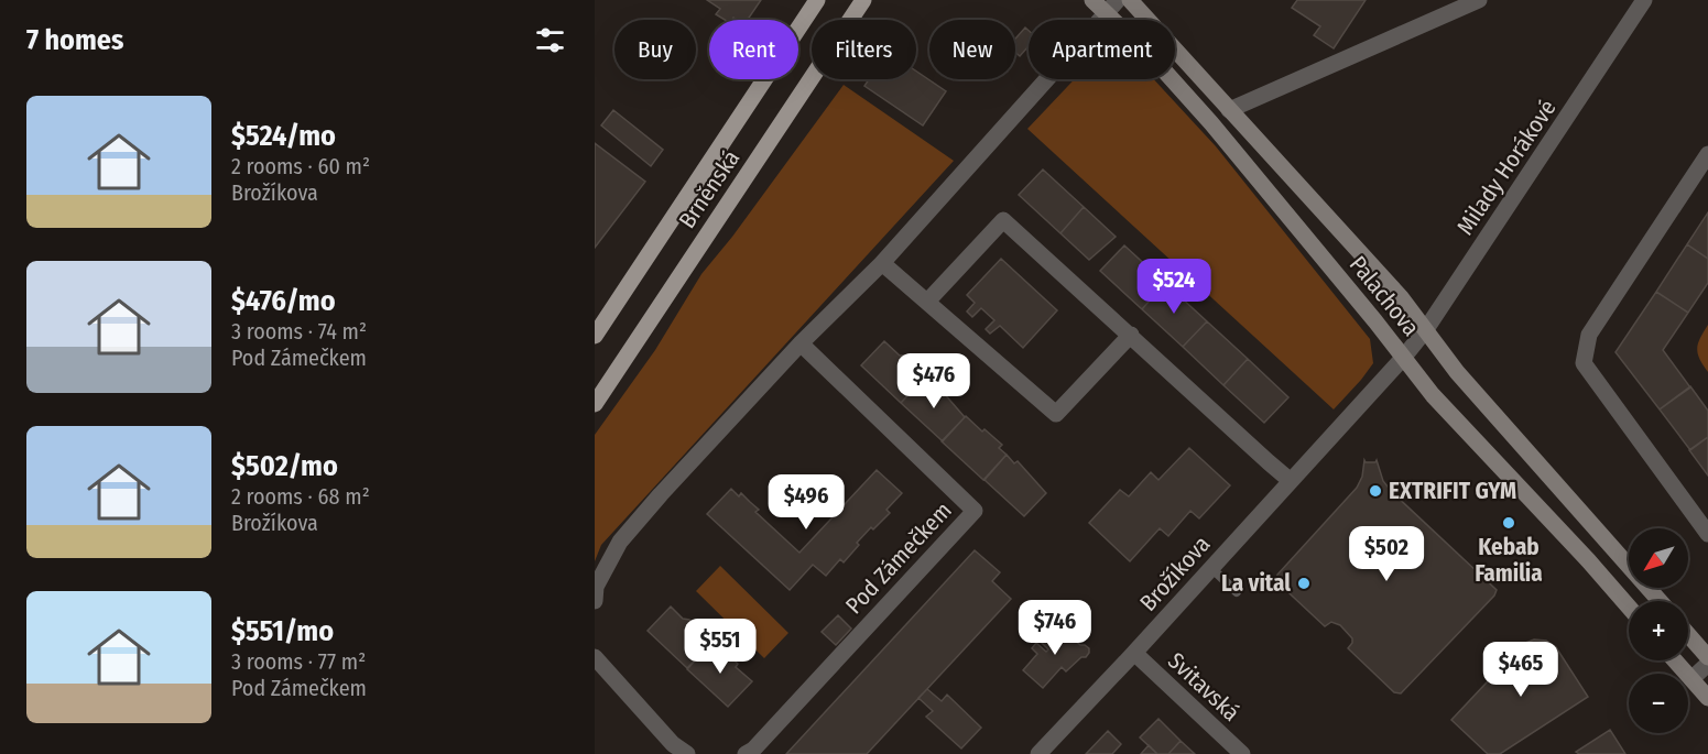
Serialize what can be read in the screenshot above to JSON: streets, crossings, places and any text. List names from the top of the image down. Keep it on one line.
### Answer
{"streets":{"main road":["Brněnská"],"street":["Milady Horákové","Palachova","Pod Zámečkem","Brožíkova","Svitavská"]},"crossings":[["Milady Horákové","Palachova"],["Milady Horákové","Brožíkova"],["Palachova","Brožíkova"],["Brožíkova","Svitavská"]],"places":["EXTRIFIT GYM","Kebab Familia","La vital"],"north":"bottom left","page":{"heading":"7 homes","chip":["Buy","Rent","Filters","New","Apartment"],"list":[{"name":"$524/mo","note":"2 rooms · 60 m² · Brožíkova"},{"name":"$476/mo","note":"3 rooms · 74 m² · Pod Zámečkem"},{"name":"$502/mo","note":"2 rooms · 68 m² · Brožíkova"},{"name":"$551/mo","note":"3 rooms · 77 m² · Pod Zámečkem"}],"price":["$524","$476","$496","$502","$746","$551","$465"],"map_buttons":["+","−"]}}
